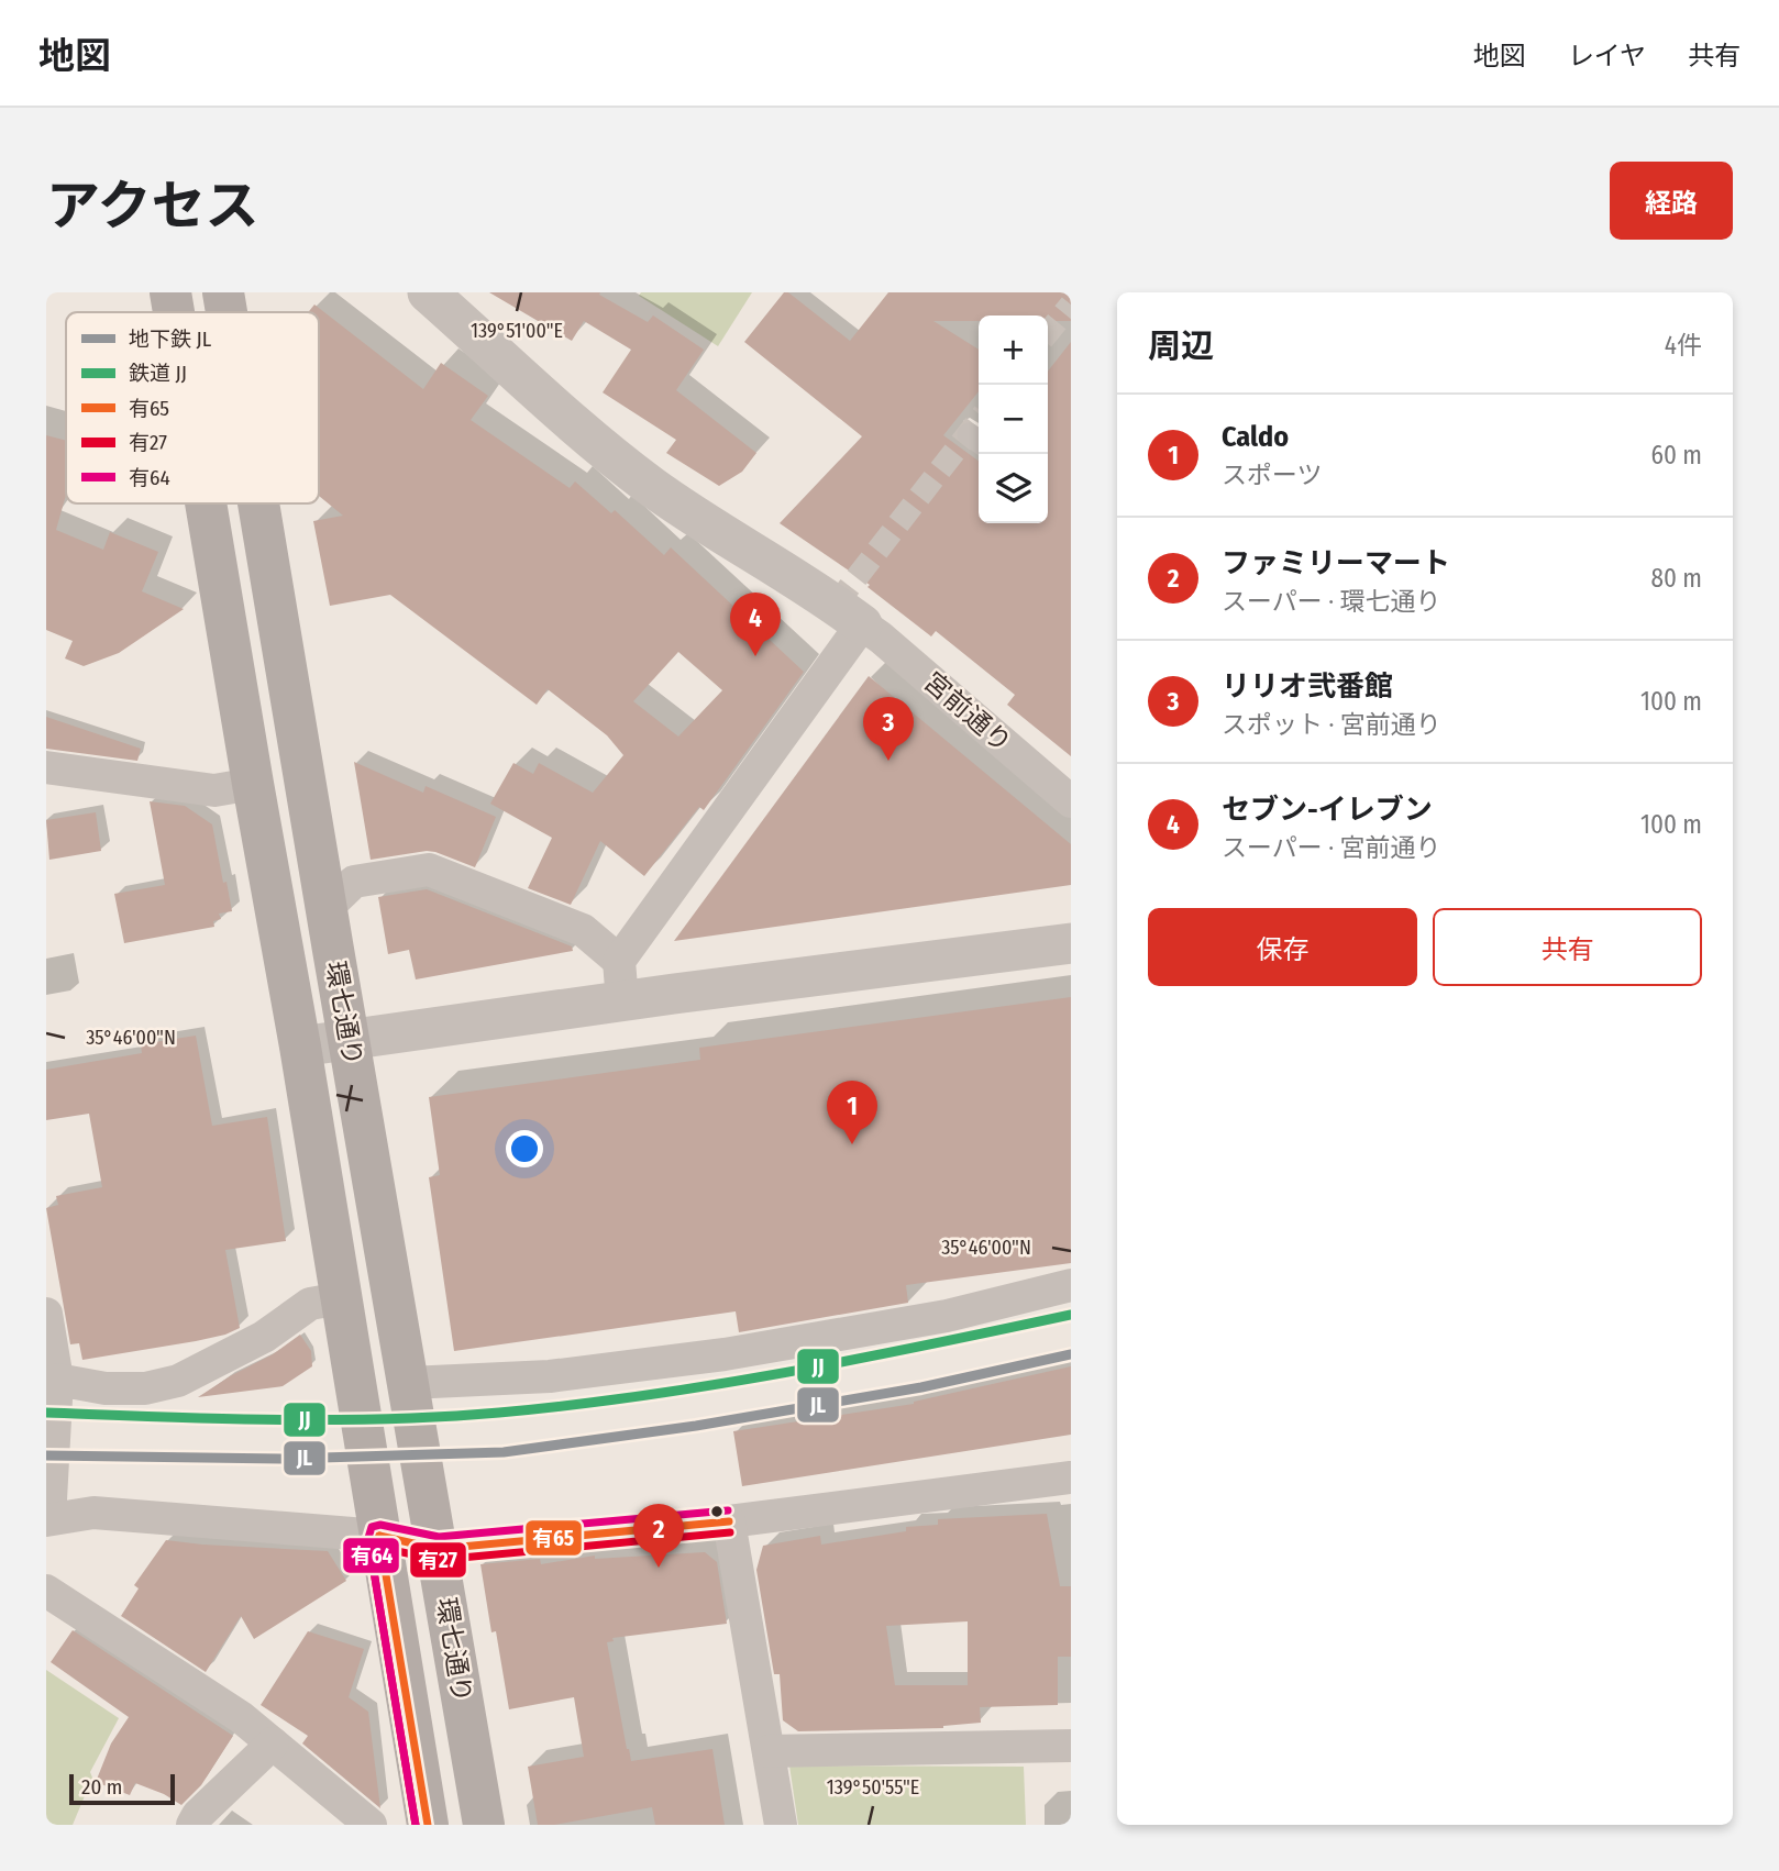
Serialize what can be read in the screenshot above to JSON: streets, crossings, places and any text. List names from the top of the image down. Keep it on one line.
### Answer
{"streets":{"main road":["環七通り"],"street":["宮前通り"]},"lines":["rail line JJ","metro line JL","transit line 有64","transit line 有65","transit line 有27"],"legend":["地下鉄 JL","鉄道 JJ","有65","有27","有64"],"scale_bar":"20 m","page":{"header":"地図","nav":["地図","レイヤ","共有"],"title":"アクセス","buttons":["経路",["保存","共有"]],"heading":["周辺","4件"],"map_buttons":["+","−"],"list":[{"mark":"1","name":"Caldo","note":"スポーツ","value":"60 m"},{"mark":"2","name":"ファミリーマート","note":"スーパー · 環七通り","value":"80 m"},{"mark":"3","name":"リリオ弐番館","note":"スポット · 宮前通り","value":"100 m"},{"mark":"4","name":"セブン-イレブン","note":"スーパー · 宮前通り","value":"100 m"}],"pins":["4","3","1","2"],"scale":"20 m"},"coordinates":["139°51'00\"E","35°46'00\"N","139°50'55\"E"]}
